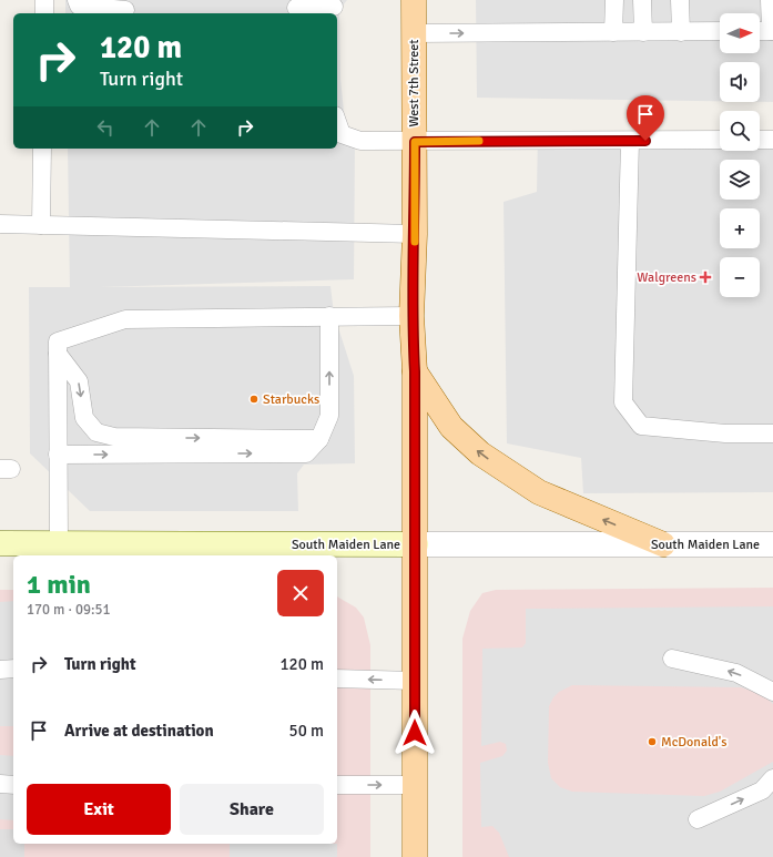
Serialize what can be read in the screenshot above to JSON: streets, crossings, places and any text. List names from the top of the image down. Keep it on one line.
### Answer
{"streets":{"main road":["West 7th Street","South Maiden Lane"]},"crossings":[["West 7th Street","South Maiden Lane"]],"places":{"health":["Walgreens"],"other":["Starbucks","McDonald's"]},"north":"right","page":{"map_buttons":["+","−"],"turn":["120 m","Turn right"],"heading":["1 min","170 m · 09:51"],"list":[{"name":"Turn right","value":"120 m"},{"name":"Arrive at destination","value":"50 m"}],"buttons":["Exit","Share"]}}
